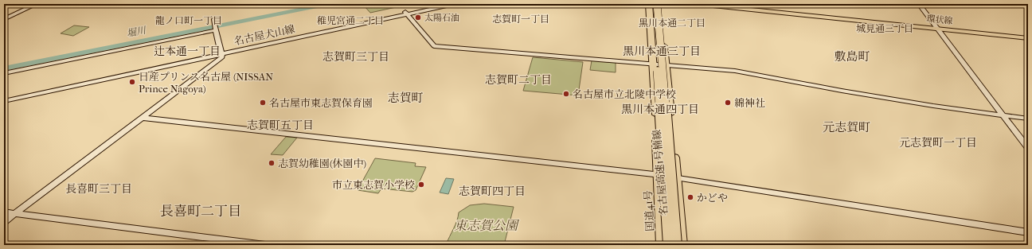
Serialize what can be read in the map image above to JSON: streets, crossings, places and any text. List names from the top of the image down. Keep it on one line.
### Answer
{"streets":{"highway":["名古屋高速1号楠線","国道41号"],"main road":["環状線"],"street":["名古屋犬山線"]},"districts":["志賀町一丁目","龍ノ口町一丁目","稚児宮通二丁目","黒川本通二丁目","城見通三丁目","辻本通一丁目","黒川本通三丁目","志賀町三丁目","敷島町","志賀町二丁目","志賀町","黒川本通四丁目","志賀町五丁目","元志賀町","元志賀町一丁目","長喜町三丁目","志賀町四丁目","長喜町二丁目"],"water":["堀川"],"parks":["東志賀公園"],"places":["太陽石油","日産プリンス名古屋 (NISSAN Prince Nagoya)","名古屋市立北陵中学校","名古屋市東志賀保育園","綿神社","志賀幼稚園(休園中)","市立東志賀小学校","かどや"]}
